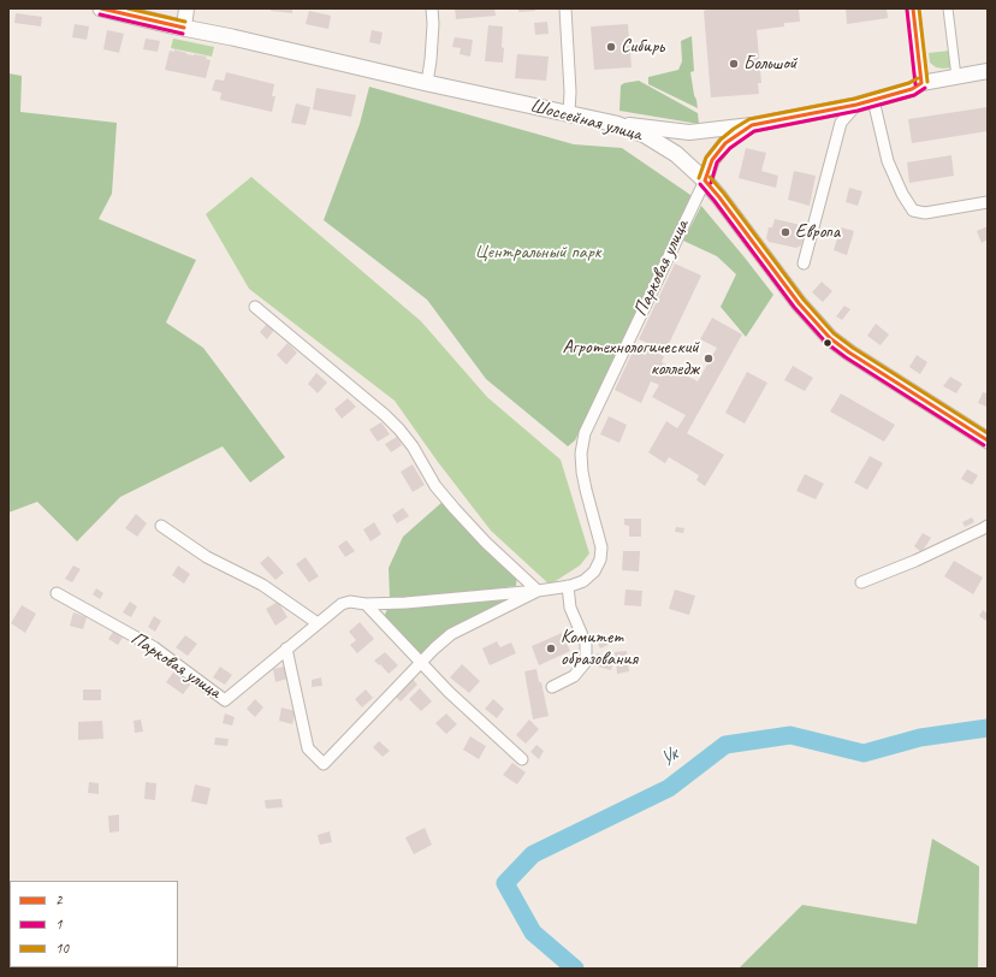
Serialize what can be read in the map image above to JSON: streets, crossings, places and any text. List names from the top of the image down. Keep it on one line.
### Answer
{"streets":{"main road":["Шоссейная улица"],"street":["Парковая улица"]},"crossings":[["Шоссейная улица","Парковая улица"]],"water":["Ук"],"parks":["Центральный парк"],"places":["Сибирь","Большой","Европа","Агротехнологический колледж","Комитет образования"],"lines":["transit line 2","transit line 10","transit line 1"],"legend":["2","1","10"]}
